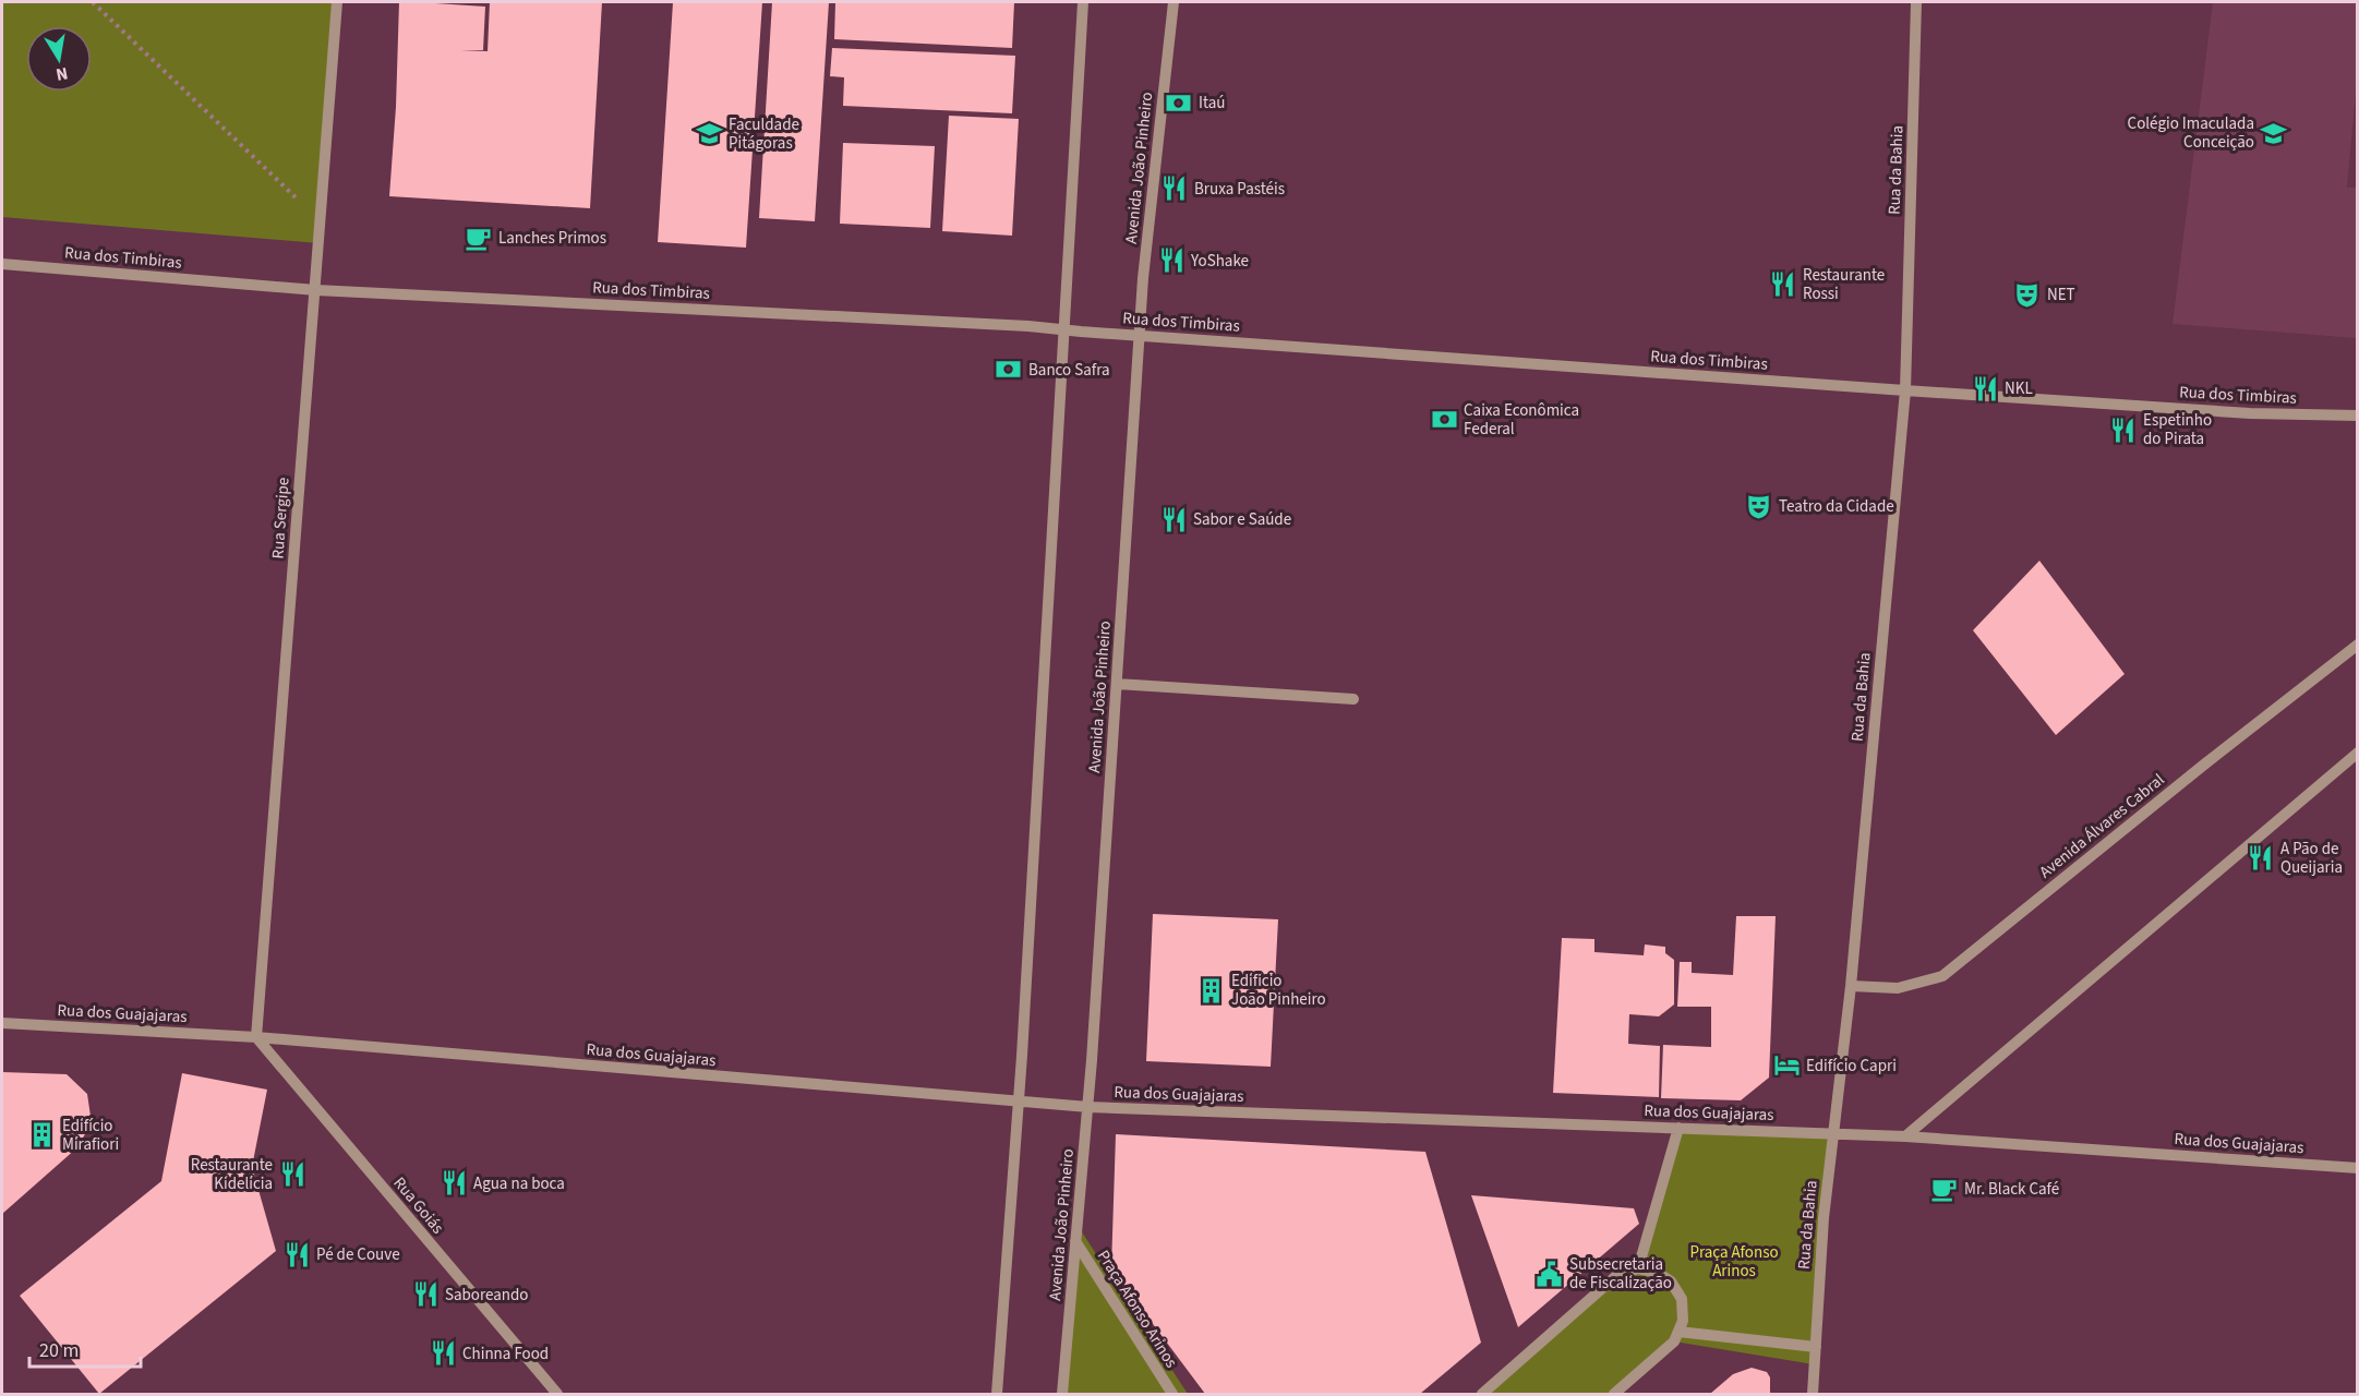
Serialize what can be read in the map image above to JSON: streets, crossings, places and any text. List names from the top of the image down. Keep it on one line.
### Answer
{"streets":{"street":["Avenida João Pinheiro","Rua da Bahia","Rua dos Timbiras","Rua Sergipe","Avenida Álvares Cabral","Rua dos Guajajaras","Rua Goiás","Praça Afonso Arinos"]},"crossings":[["Avenida João Pinheiro","Rua dos Timbiras"],["Avenida João Pinheiro","Rua dos Guajajaras"],["Avenida João Pinheiro","Praça Afonso Arinos"],["Rua da Bahia","Rua dos Timbiras"],["Rua da Bahia","Avenida Álvares Cabral"],["Rua da Bahia","Rua dos Guajajaras"],["Rua dos Timbiras","Rua Sergipe"],["Rua Sergipe","Rua dos Guajajaras"],["Rua Sergipe","Rua Goiás"],["Rua dos Guajajaras","Rua Goiás"]],"parks":["Praça Afonso Arinos"],"places":{"bank":["Itaú","Banco Safra","Caixa Econômica Federal"],"school or university":["Colégio Imaculada Conceição","Faculdade Pitágoras"],"restaurant":["Bruxa Pastéis","YoShake","Restaurante Rossi","NKL","Espetinho do Pirata","Sabor e Saúde","A Pão de Queijaria","Restaurante Kidelicia","Agua na boca","Pé de Couve","Saboreando","Chinna Food"],"cafe":["Lanches Primos","Mr. Black Café"],"theatre":["NET","Teatro da Cidade"],"building":["Edificio João Pinheiro","Edifício Mirafiori"],"hotel":["Edifício Capri"],"public building":["Subsecretaria de Fiscalização"]},"scale_bar":"20 m","north":"bottom"}
